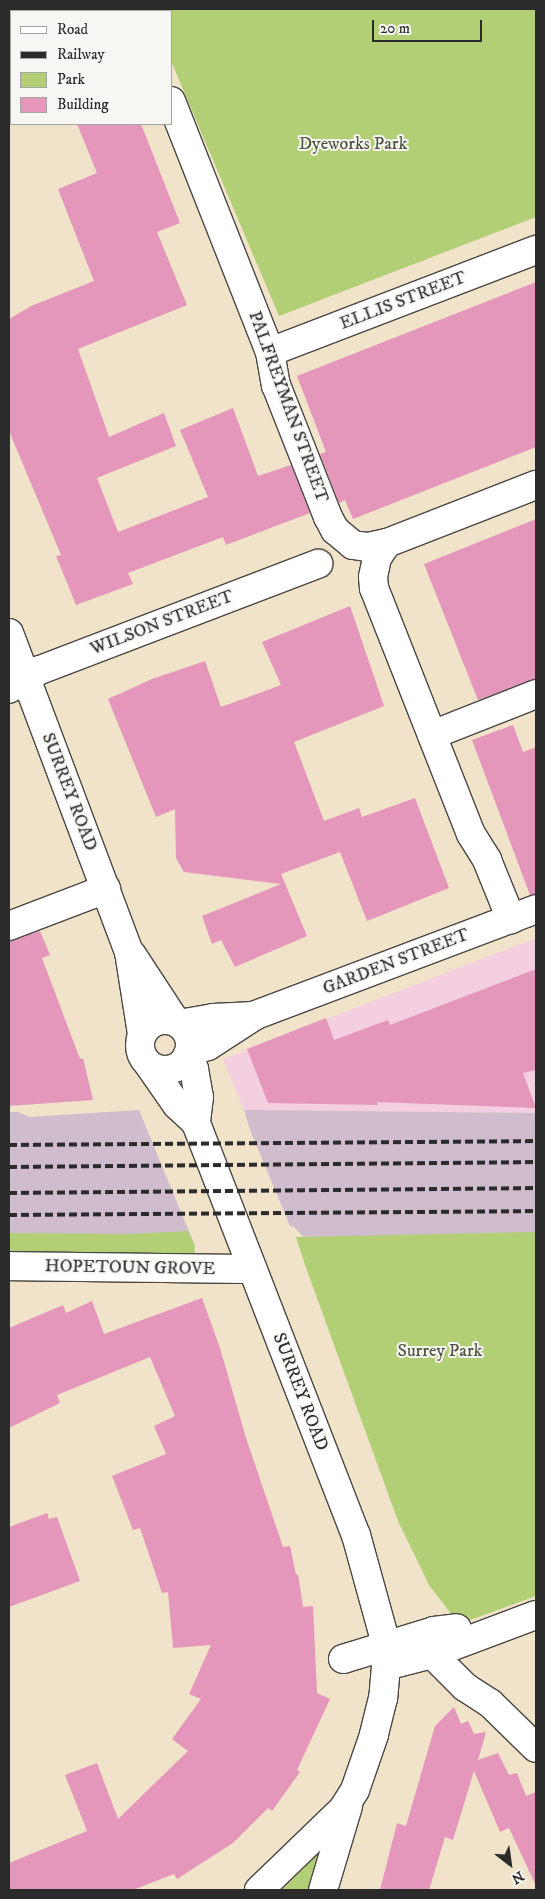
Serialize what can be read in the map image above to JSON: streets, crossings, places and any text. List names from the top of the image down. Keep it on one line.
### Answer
{"streets":{"street":["ELLIS STREET","PALFREYMAN STREET","WILSON STREET","SURREY ROAD","GARDEN STREET","HOPETOUN GROVE"]},"crossings":[["ELLIS STREET","PALFREYMAN STREET"],["WILSON STREET","SURREY ROAD"],["SURREY ROAD","GARDEN STREET"],["SURREY ROAD","HOPETOUN GROVE"]],"parks":["Dyeworks Park","Surrey Park"],"legend":["Road","Railway","Park","Building"],"scale_bar":"20 m","north":"bottom right"}
